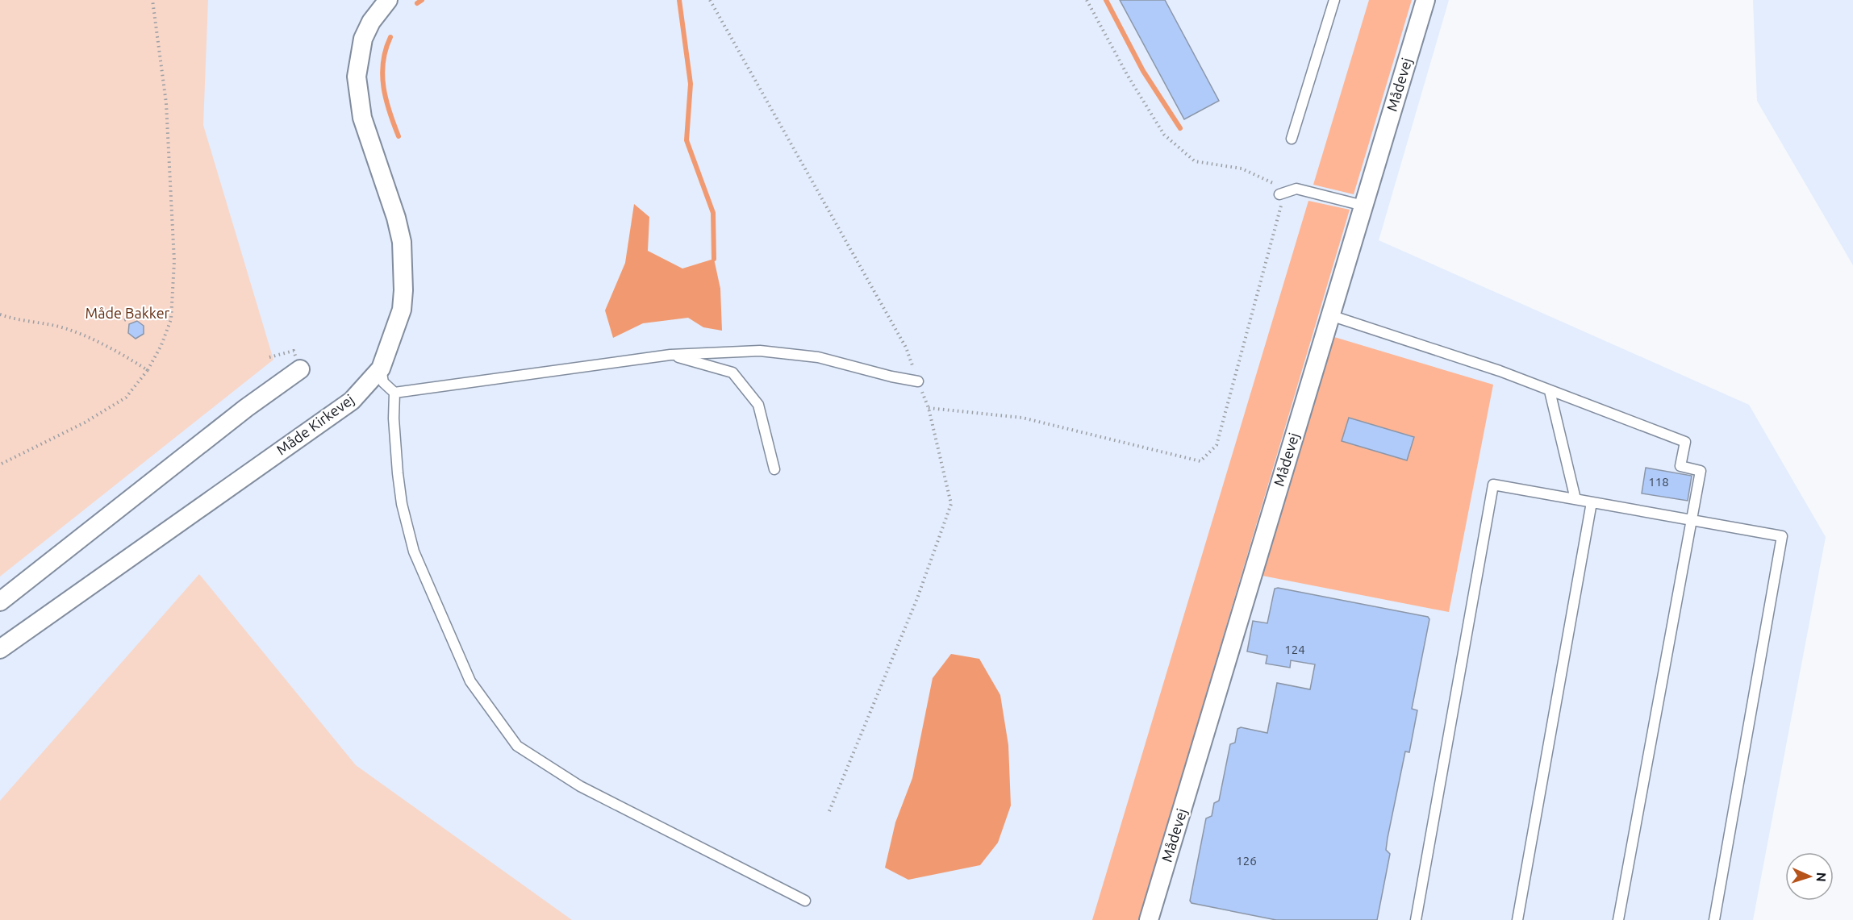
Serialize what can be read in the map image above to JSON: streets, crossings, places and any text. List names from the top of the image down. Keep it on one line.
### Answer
{"streets":{"street":["Mådevej","Måde Kirkevej"]},"parks":["Måde Bakker"],"house_numbers":["118","124","126"],"north":"right"}
